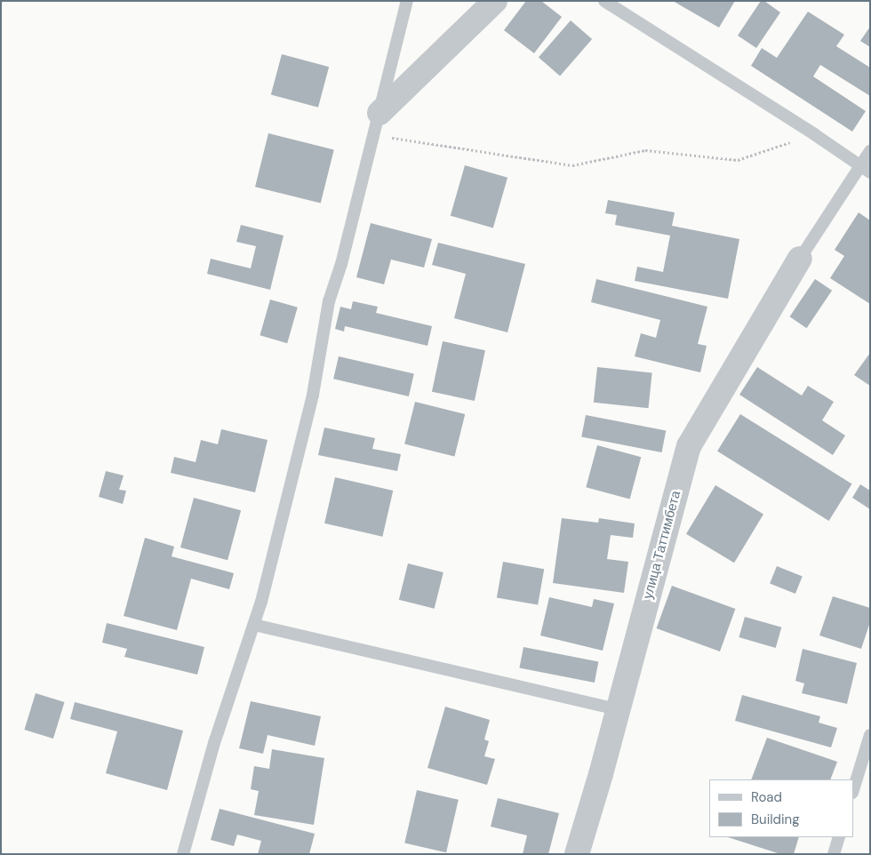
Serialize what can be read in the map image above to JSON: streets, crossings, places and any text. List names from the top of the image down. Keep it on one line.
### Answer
{"streets":{"street":["улица Таттимбета"]},"legend":["Road","Building"]}
